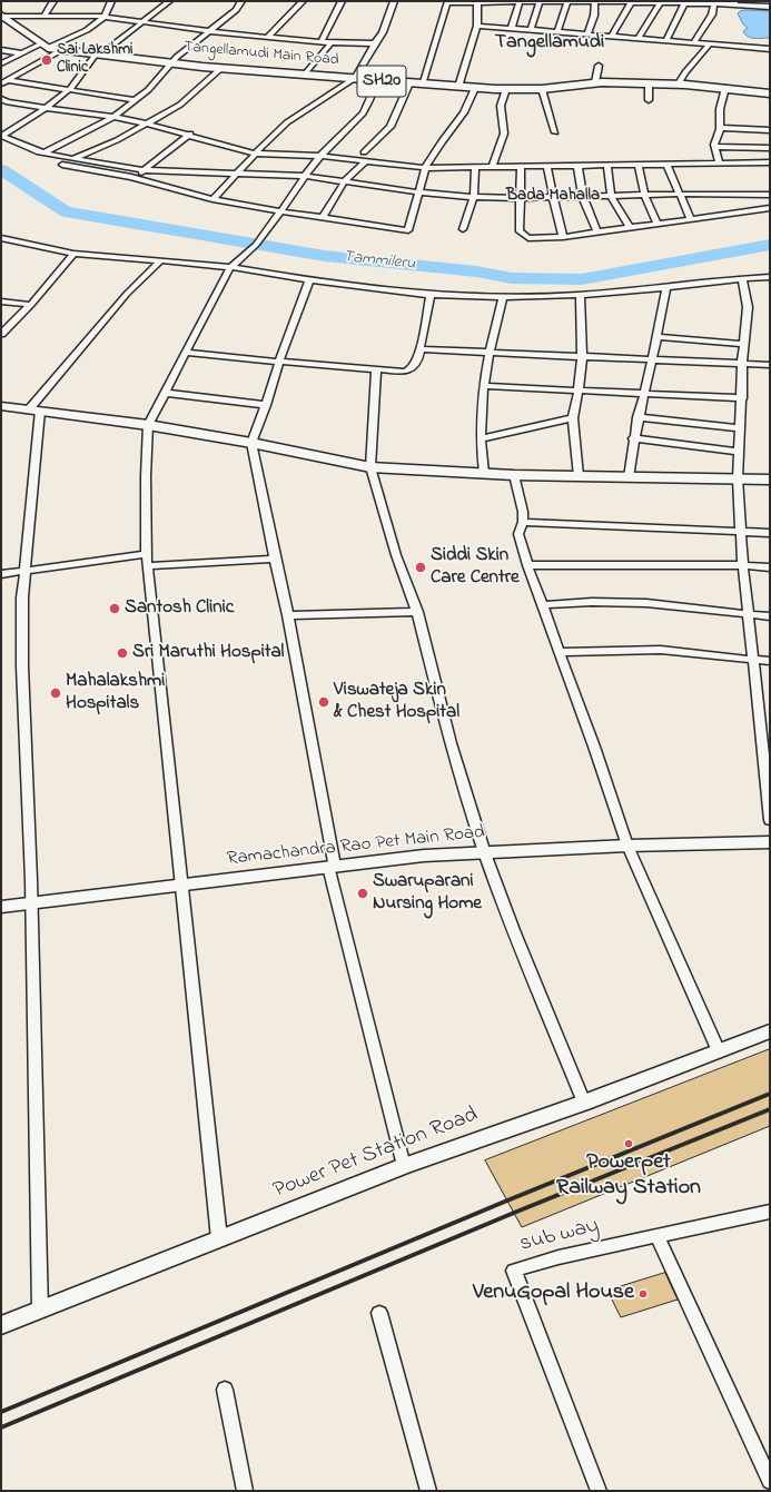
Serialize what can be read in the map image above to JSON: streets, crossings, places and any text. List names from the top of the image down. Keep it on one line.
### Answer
{"streets":{"main road":["Tangellamudi Main Road","SH20"],"street":["Ramachandra Rao Pet Main Road","Power Pet Station Road","sub way"]},"districts":["Tangellamudi","Bada Mahalla"],"water":["Tammileru"],"places":["Sai Lakshmi Clinic","Siddi Skin Care Centre","Santosh Clinic","Sri Maruthi Hospital","Mahalakshmi Hospitals","Viswateja Skin & Chest Hospital","Swaruparani Nursing Home","Powerpet Railway Station","VenuGopal House"]}
